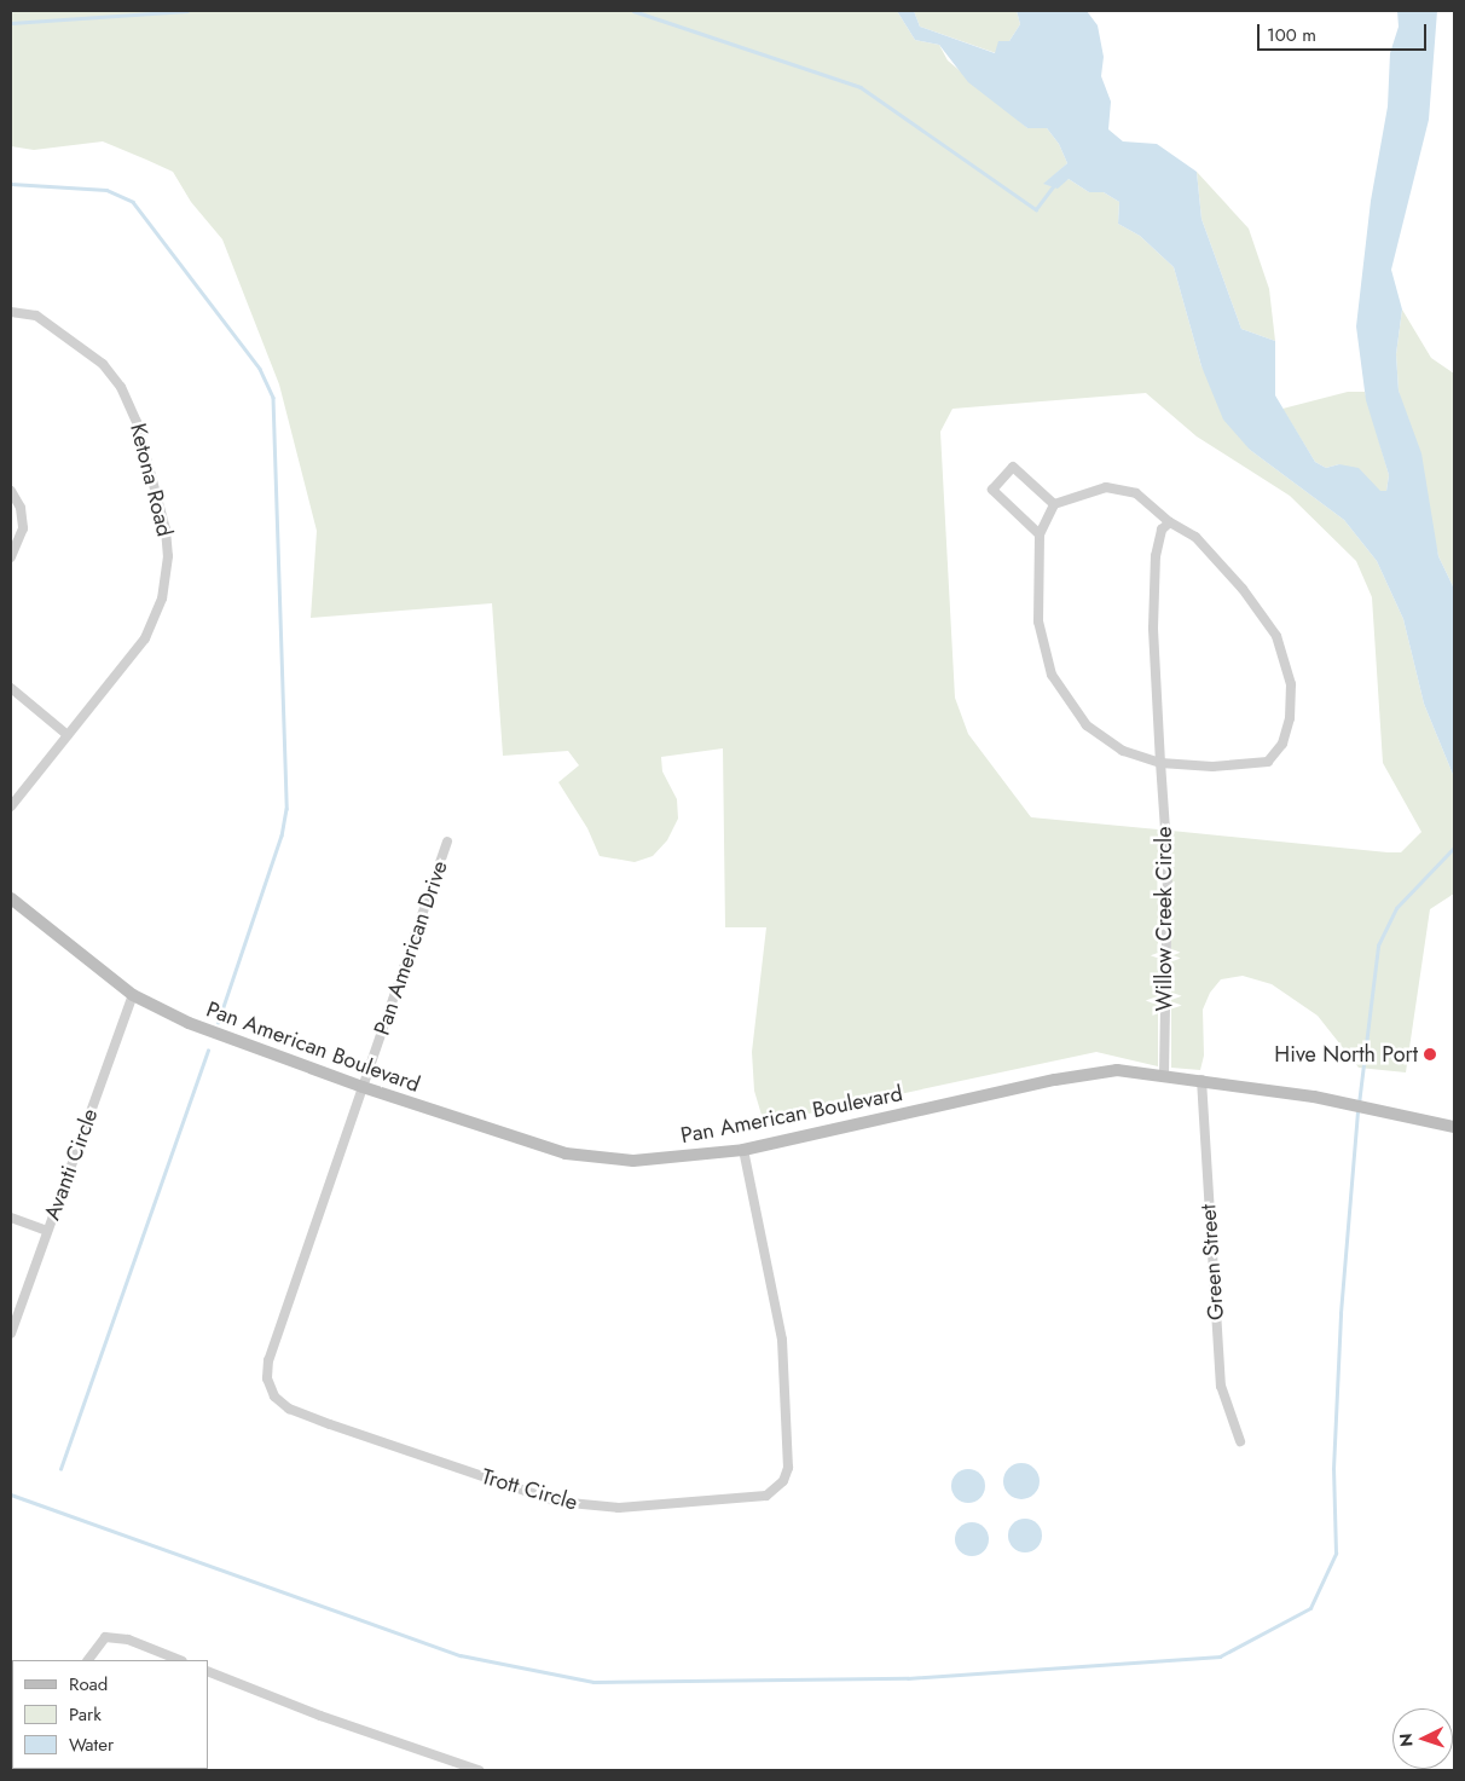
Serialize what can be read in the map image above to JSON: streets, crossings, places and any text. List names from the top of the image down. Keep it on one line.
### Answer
{"streets":{"street":["Ketona Road","Willow Creek Circle","Pan American Drive","Pan American Boulevard","Avanti Circle","Green Street","Trott Circle"]},"crossings":[["Willow Creek Circle","Pan American Boulevard"],["Pan American Drive","Pan American Boulevard"],["Pan American Drive","Trott Circle"],["Pan American Boulevard","Avanti Circle"],["Pan American Boulevard","Green Street"],["Pan American Boulevard","Trott Circle"]],"places":["Hive North Port"],"legend":["Road","Park","Water"],"scale_bar":"100 m","north":"left"}
